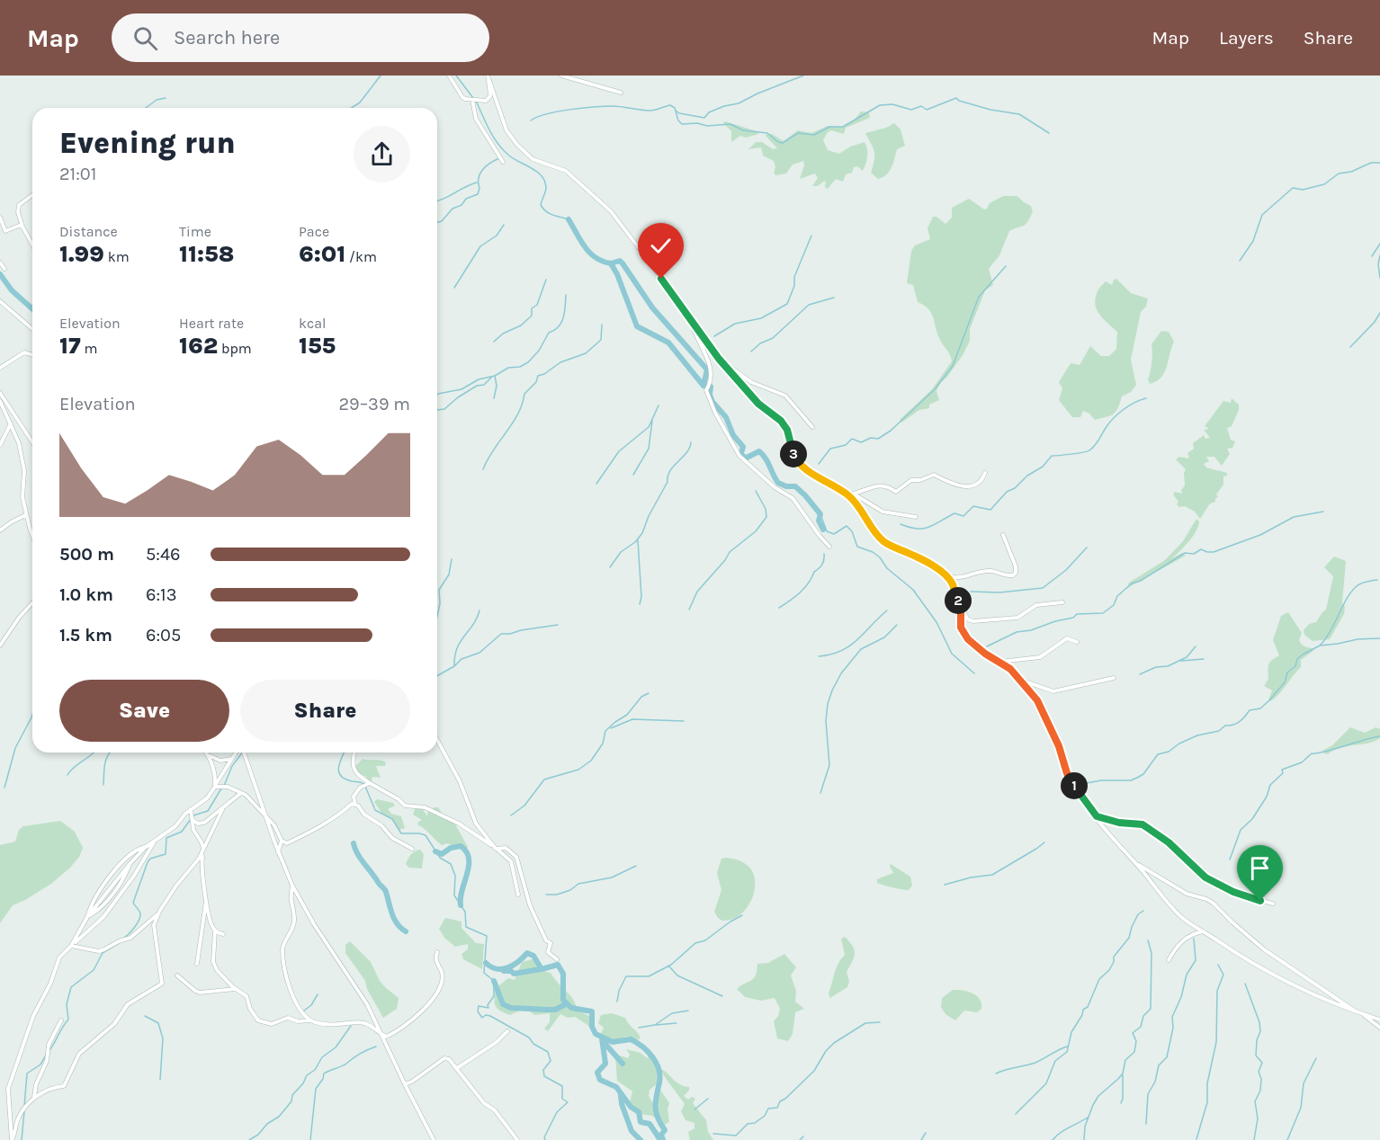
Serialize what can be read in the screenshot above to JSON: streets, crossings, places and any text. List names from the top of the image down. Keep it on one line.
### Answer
{"page":{"header":"Map","search":"Search here","nav":["Map","Layers","Share"],"heading":["Evening run","21:01"],"stats":[["Distance","1.99 km"],["Time","11:58"],["Pace","6:01 /km"],["Elevation","17 m"],["Heart rate","162 bpm"],["kcal","155"]],"chart":["Elevation","29–39 m"],"pins":["3","2","1"],"list":[{"name":"500 m","note":"5:46"},{"name":"1.0 km","note":"6:13"},{"name":"1.5 km","note":"6:05"}],"buttons":["Save","Share"]}}
